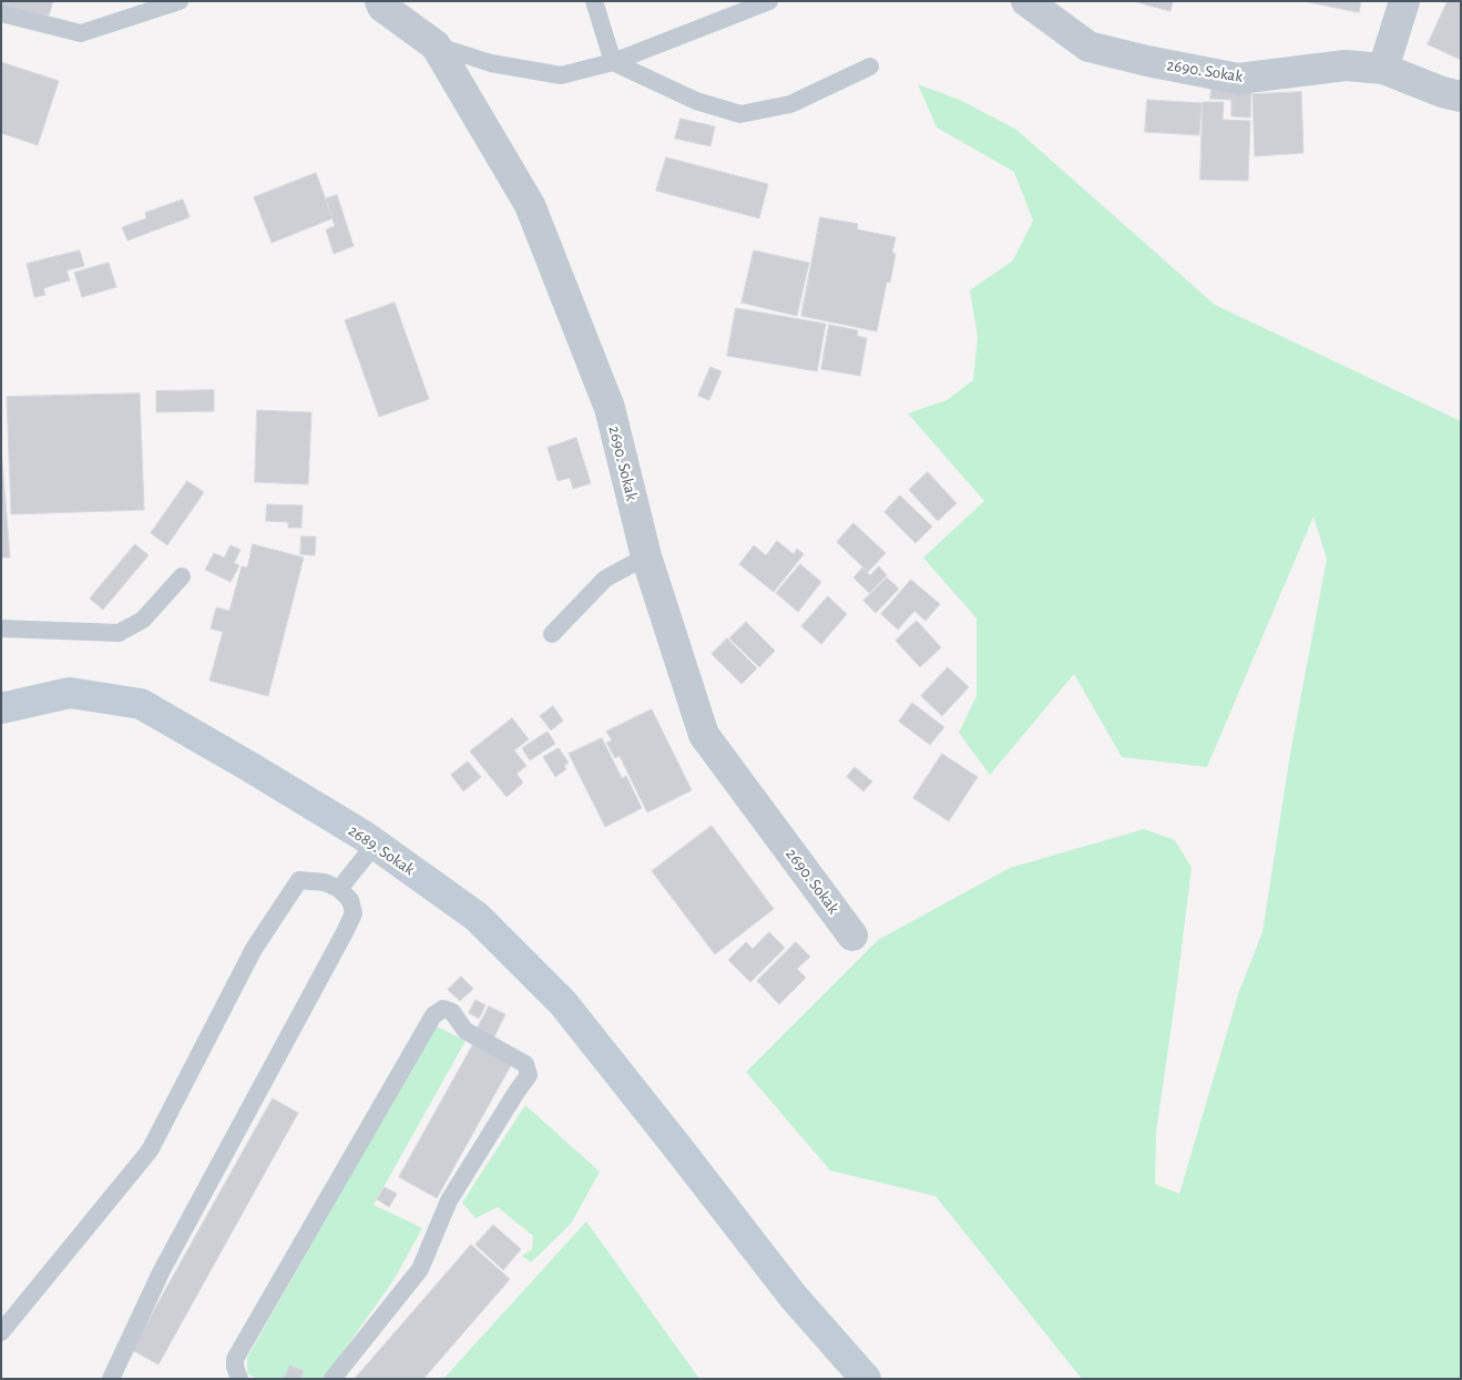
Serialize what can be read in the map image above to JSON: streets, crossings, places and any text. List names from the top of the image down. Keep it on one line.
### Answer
{"streets":{"main road":["2689. Sokak"],"street":["2690. Sokak"]}}
